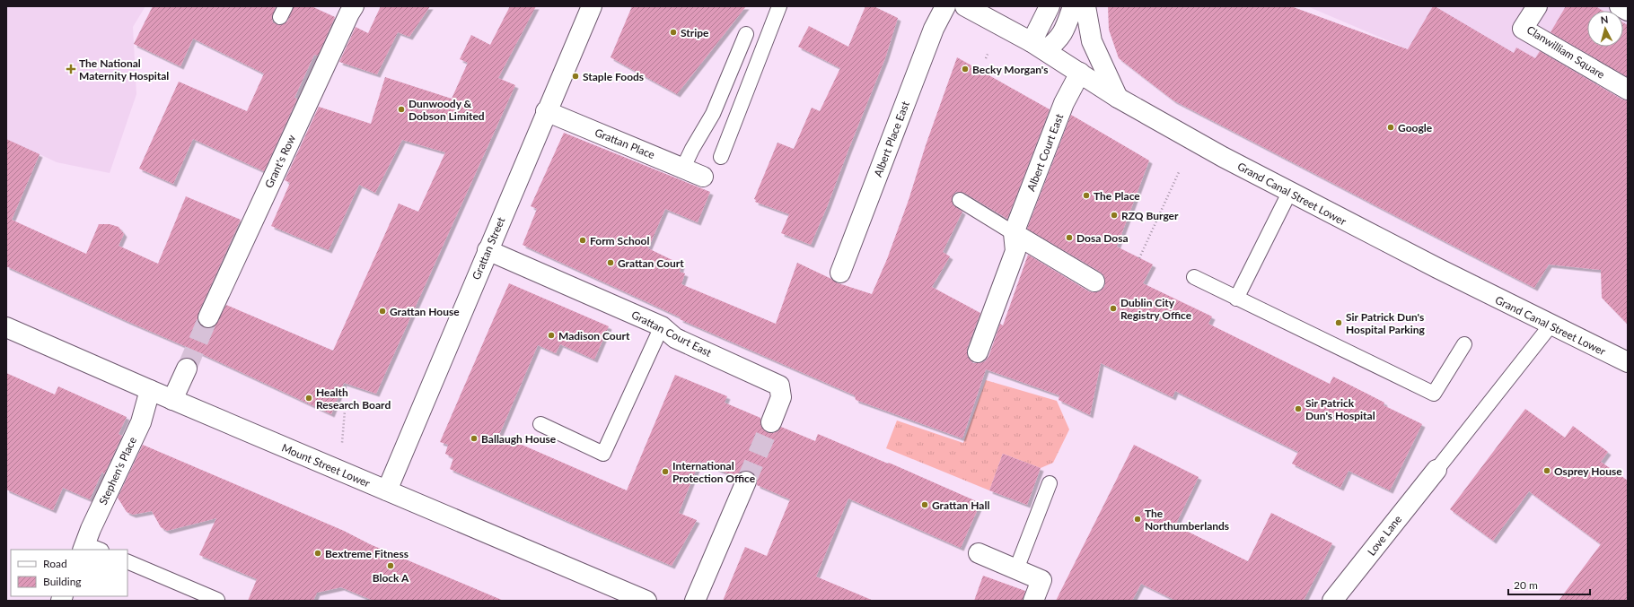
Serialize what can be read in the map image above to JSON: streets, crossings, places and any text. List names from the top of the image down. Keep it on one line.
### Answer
{"streets":{"street":["Clanwilliam Square","Albert Place East","Grattan Place","Albert Court East","Grant's Row","Grand Canal Street Lower","Grattan Street","Grattan Court East","Mount Street Lower","Stephen's Place","Love Lane"]},"crossings":[["Grattan Place","Grattan Street"],["Albert Court East","Grand Canal Street Lower"],["Grattan Street","Grattan Court East"],["Grattan Street","Mount Street Lower"],["Mount Street Lower","Stephen's Place"]],"places":{"other":["Stripe","Becky Morgan's","Staple Foods","Dunwoody & Dobson Limited","Google","The Place","RZQ Burger","Dosa Dosa","Form School","Grattan Court","Dublin City Registry Office","Grattan House","Sir Patrick Dun's Hospital Parking","Madison Court","Health Research Board","Sir Patrick Dun's Hospital","Ballaugh House","Osprey House","International Protection Office","Grattan Hall","The Northumberlands","Bextreme Fitness","Block A"],"health":["The National Maternity Hospital"]},"legend":["Road","Building"],"scale_bar":"20 m","north":"top"}
